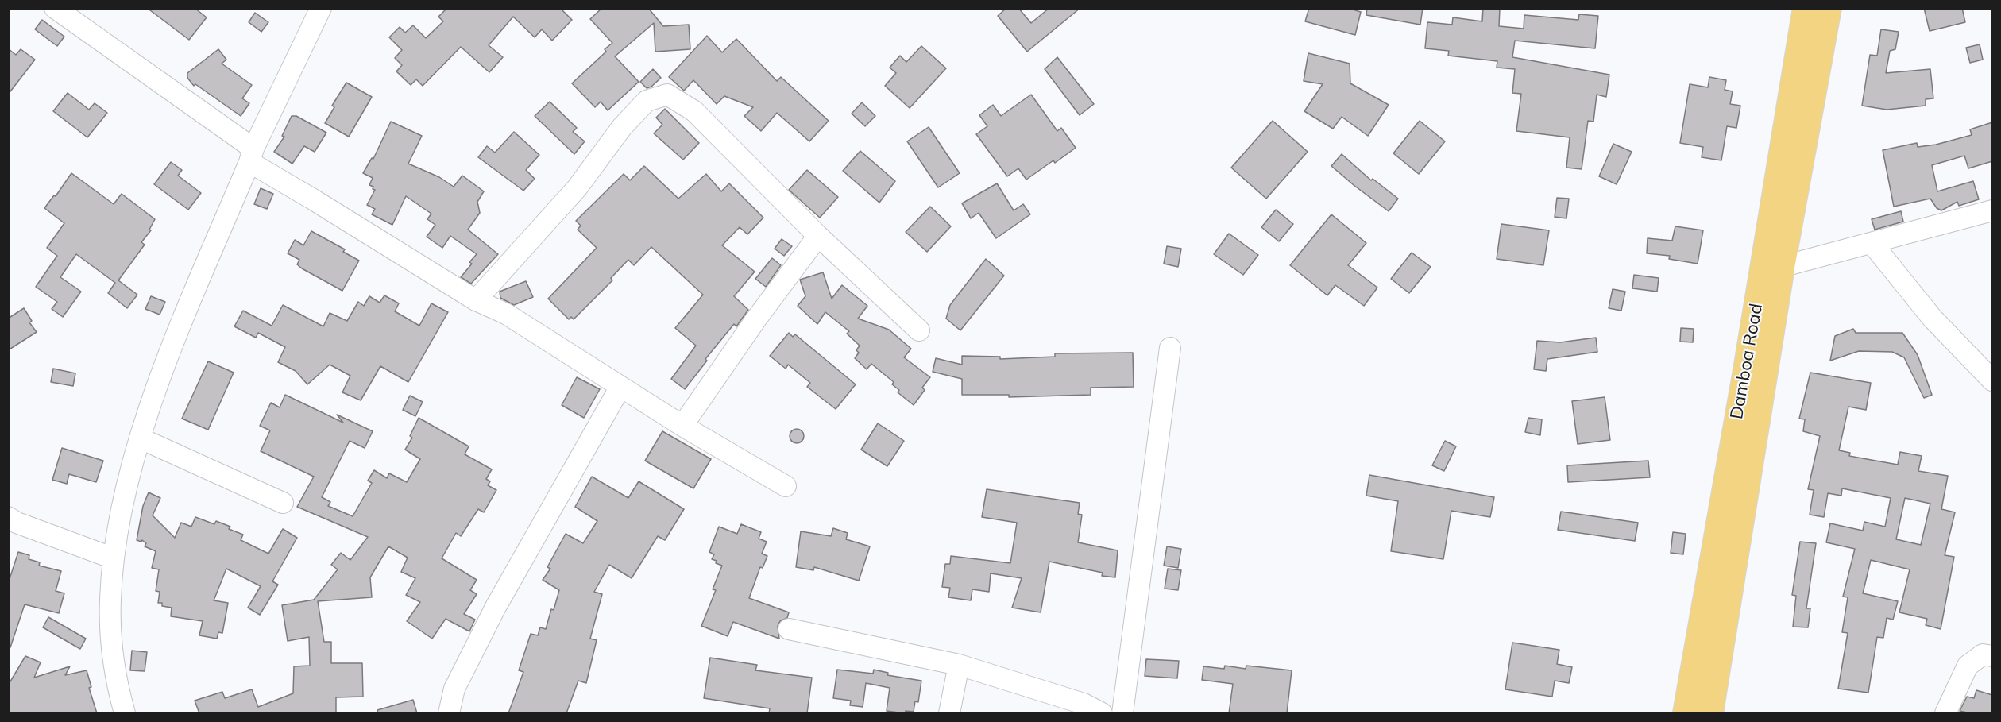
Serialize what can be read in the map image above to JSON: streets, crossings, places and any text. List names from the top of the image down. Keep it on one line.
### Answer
{"streets":{"main road":["Damboa Road"]}}
